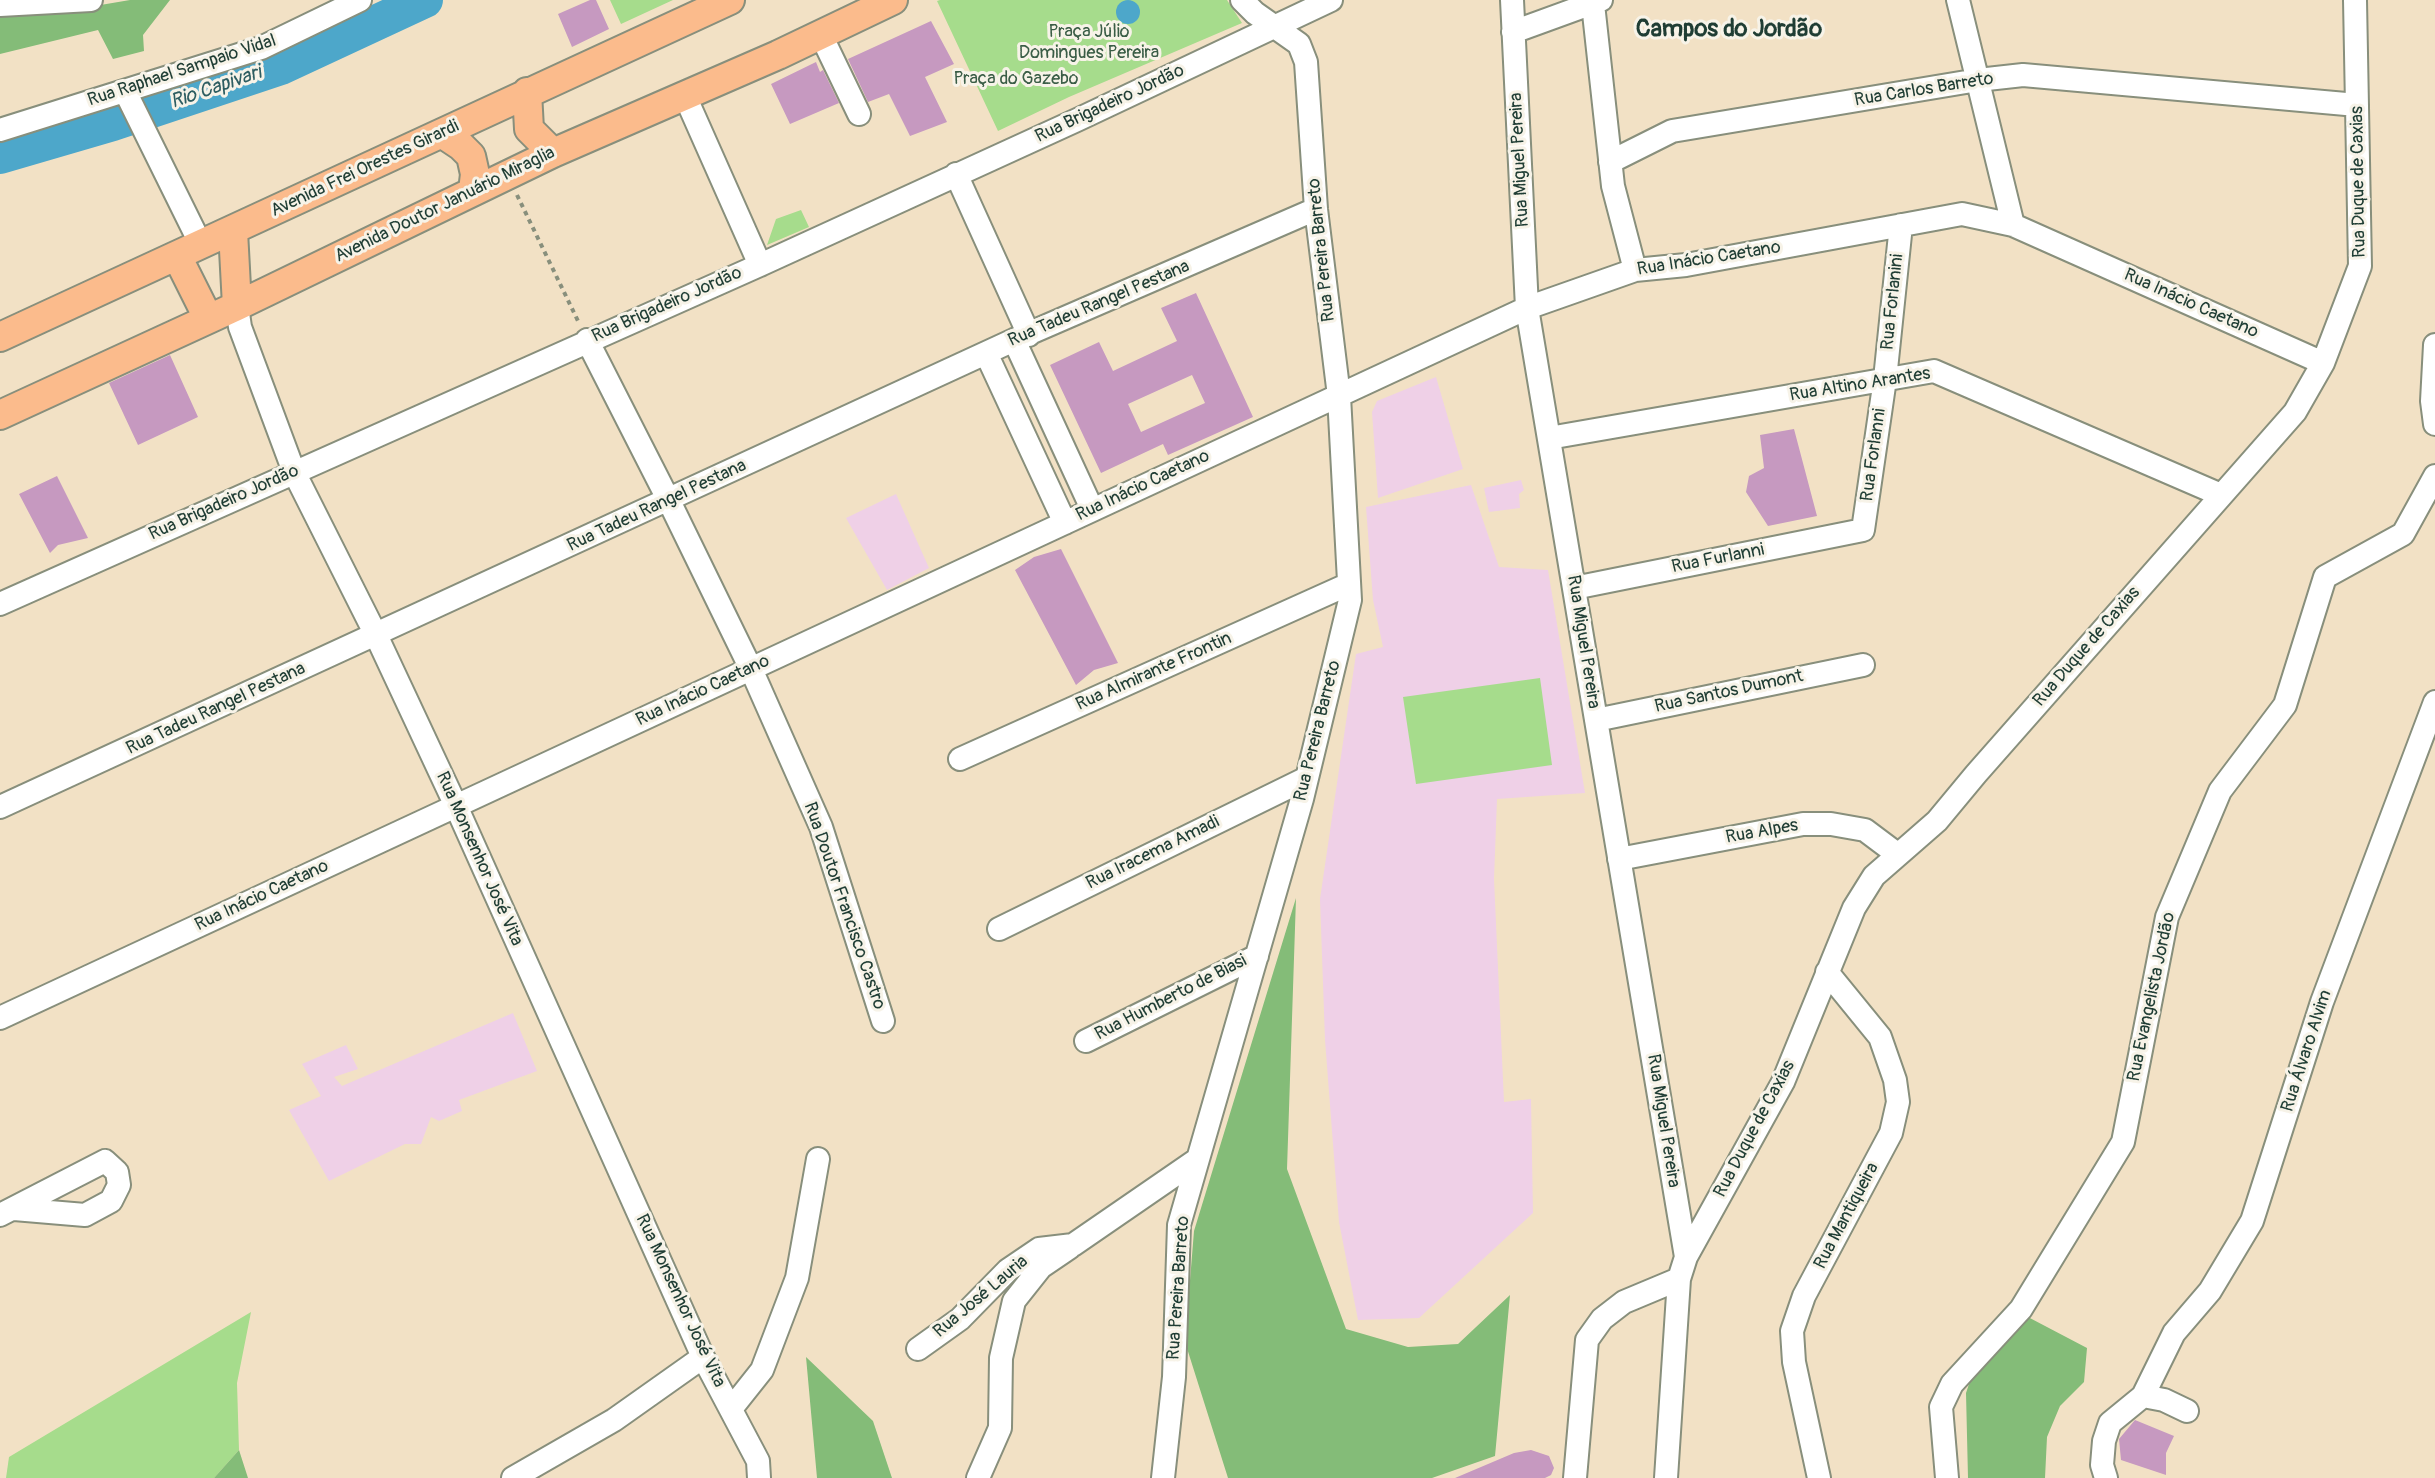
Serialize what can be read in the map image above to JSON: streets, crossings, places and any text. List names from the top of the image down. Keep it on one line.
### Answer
{"streets":{"main road":["Avenida Frei Orestes Girardi","Avenida Doutor Januário Miraglia"],"street":["Rua Raphael Sampaio Vidal","Rua Carlos Barreto","Rua Brigadeiro Jordão","Rua Miguel Pereira","Rua Duque de Caxias","Rua Pereira Barreto","Rua Inácio Caetano","Rua Forlanini","Rua Tadeu Rangel Pestana","Rua Altino Arantes","Rua Forlanni","Rua Furlanni","Rua Almirante Frontin","Rua Santos Dumont","Rua Alpes","Rua Iracema Amadi","Rua Monsenhor José Vita","Rua Doutor Francisco Castro","Rua Evangelista Jordão","Rua Humberto de Biasi","Rua Álvaro Alvim","Rua Mantiqueira","Rua José Lauria"]},"crossings":[["Rua Carlos Barreto","Rua Duque de Caxias"],["Rua Brigadeiro Jordão","Rua Pereira Barreto"],["Rua Brigadeiro Jordão","Rua Monsenhor José Vita"],["Rua Brigadeiro Jordão","Rua Doutor Francisco Castro"],["Rua Miguel Pereira","Rua Duque de Caxias"],["Rua Miguel Pereira","Rua Inácio Caetano"],["Rua Miguel Pereira","Rua Altino Arantes"],["Rua Miguel Pereira","Rua Furlanni"],["Rua Miguel Pereira","Rua Santos Dumont"],["Rua Miguel Pereira","Rua Alpes"],["Rua Duque de Caxias","Rua Inácio Caetano"],["Rua Duque de Caxias","Rua Altino Arantes"],["Rua Duque de Caxias","Rua Alpes"],["Rua Duque de Caxias","Rua Mantiqueira"],["Avenida Doutor Januário Miraglia","Rua Monsenhor José Vita"],["Rua Pereira Barreto","Rua Inácio Caetano"],["Rua Pereira Barreto","Rua Tadeu Rangel Pestana"],["Rua Pereira Barreto","Rua Almirante Frontin"],["Rua Pereira Barreto","Rua Iracema Amadi"],["Rua Pereira Barreto","Rua Humberto de Biasi"],["Rua Pereira Barreto","Rua José Lauria"],["Rua Inácio Caetano","Rua Forlanini"],["Rua Inácio Caetano","Rua Monsenhor José Vita"],["Rua Inácio Caetano","Rua Doutor Francisco Castro"],["Rua Forlanini","Rua Altino Arantes"],["Rua Forlanini","Rua Forlanni"],["Rua Tadeu Rangel Pestana","Rua Monsenhor José Vita"],["Rua Tadeu Rangel Pestana","Rua Doutor Francisco Castro"],["Rua Altino Arantes","Rua Forlanni"],["Rua Forlanni","Rua Furlanni"]],"districts":["Campos do Jordão"],"water":["Rio Capivari"],"parks":["Praça Júlio Domingues Pereira","Praça do Gazebo"]}
